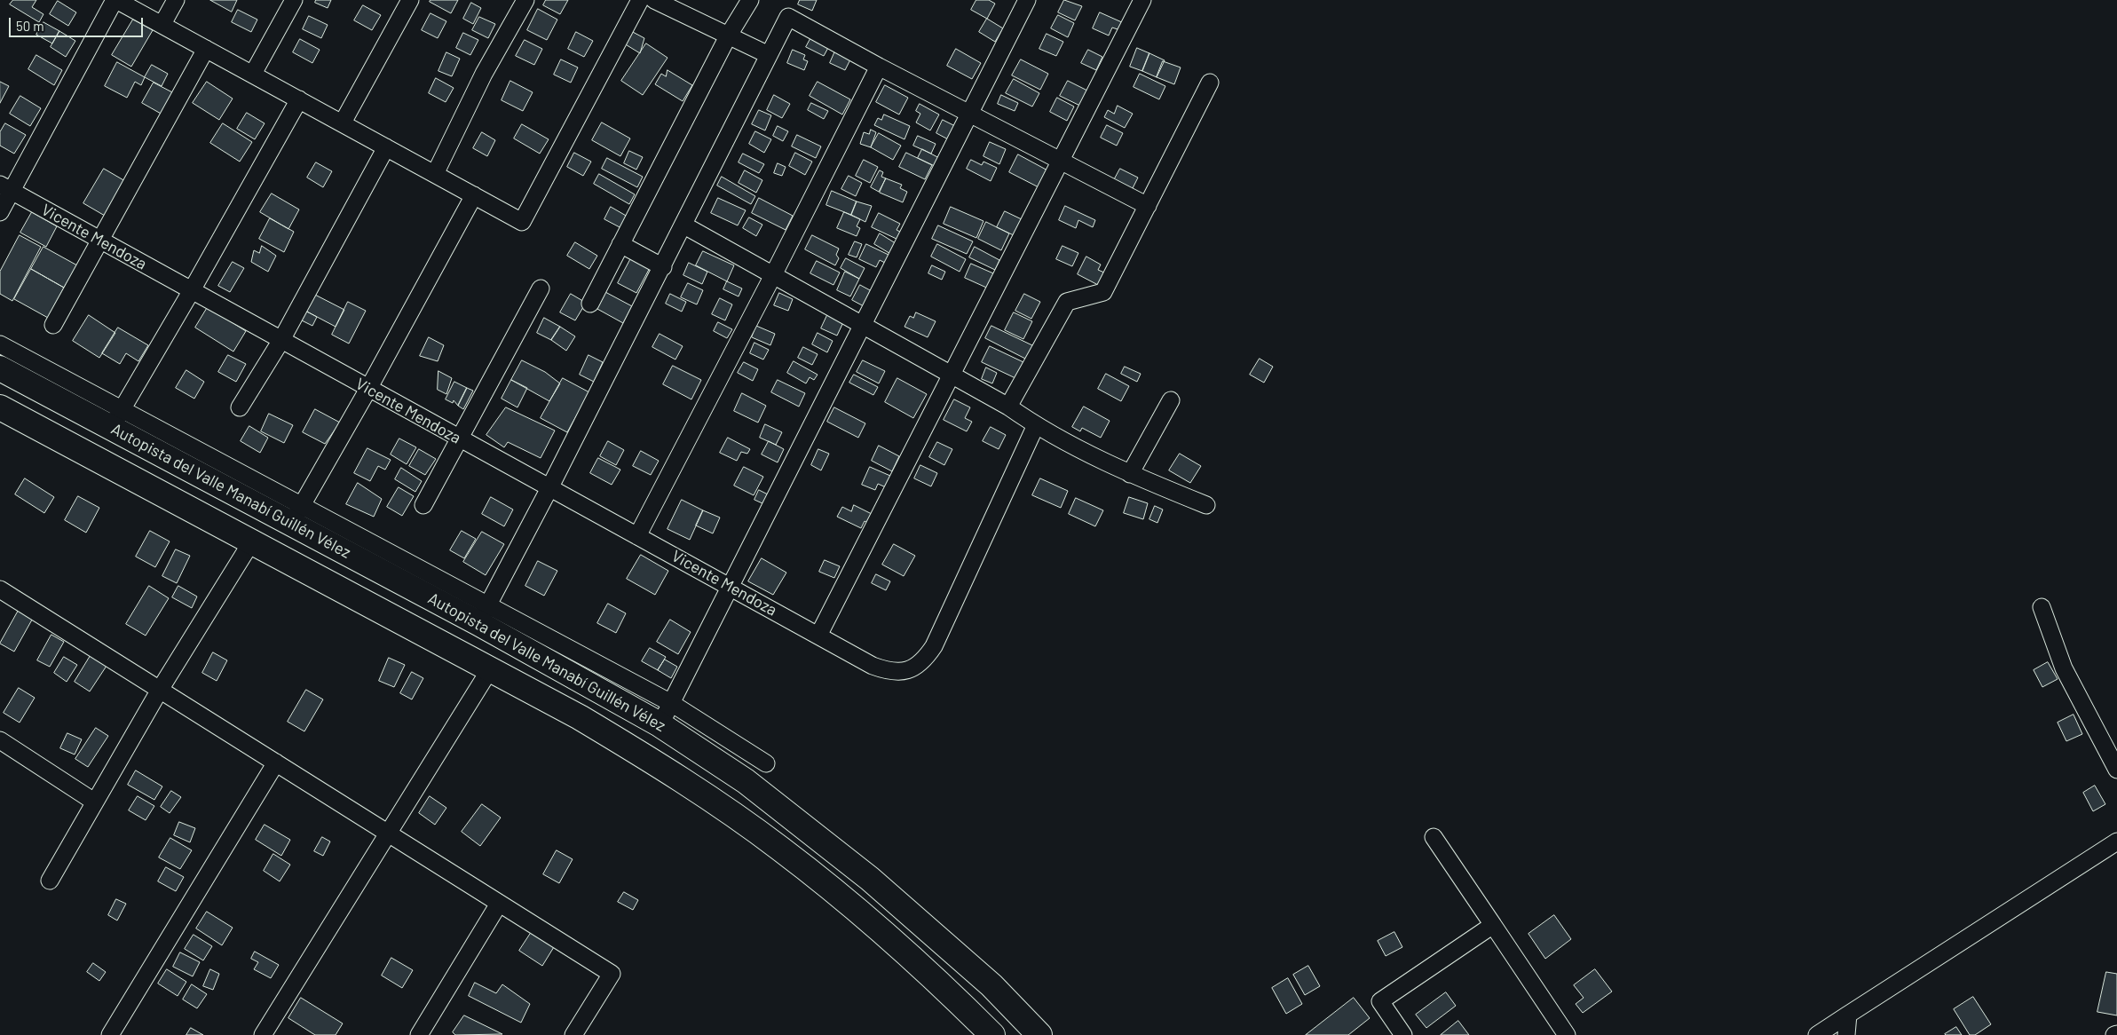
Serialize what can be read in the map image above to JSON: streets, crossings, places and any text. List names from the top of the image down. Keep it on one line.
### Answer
{"streets":{"main road":["Autopista del Valle Manabí Guillén Vélez"],"street":["Vicente Mendoza"]},"scale_bar":"50 m"}
